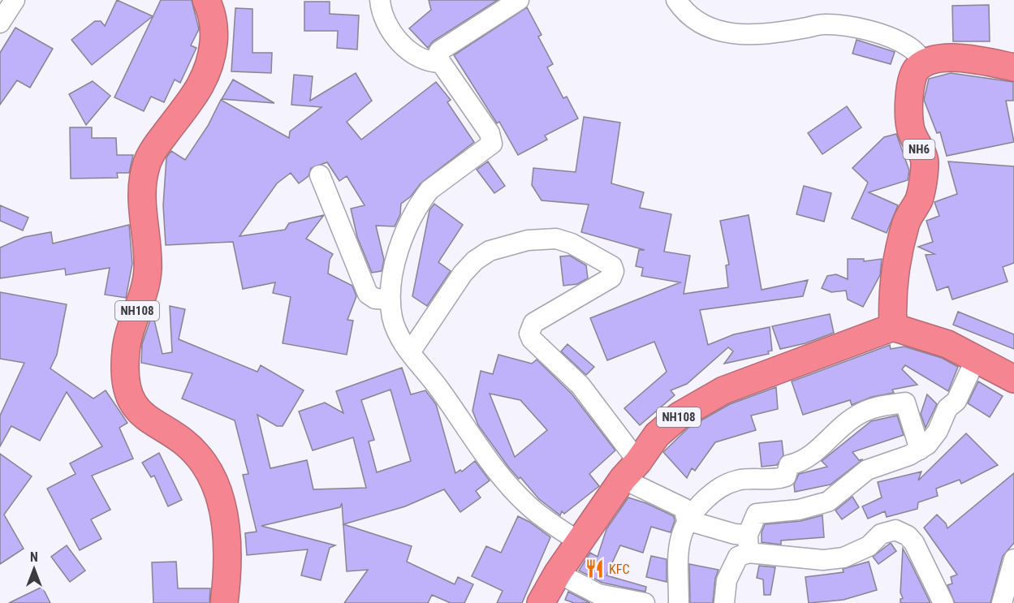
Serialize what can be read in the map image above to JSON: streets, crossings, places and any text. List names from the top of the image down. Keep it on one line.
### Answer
{"streets":{"highway":["NH6","NH108"]},"crossings":[["NH6","NH108"]],"places":{"restaurant":["KFC"]},"north":"top"}
